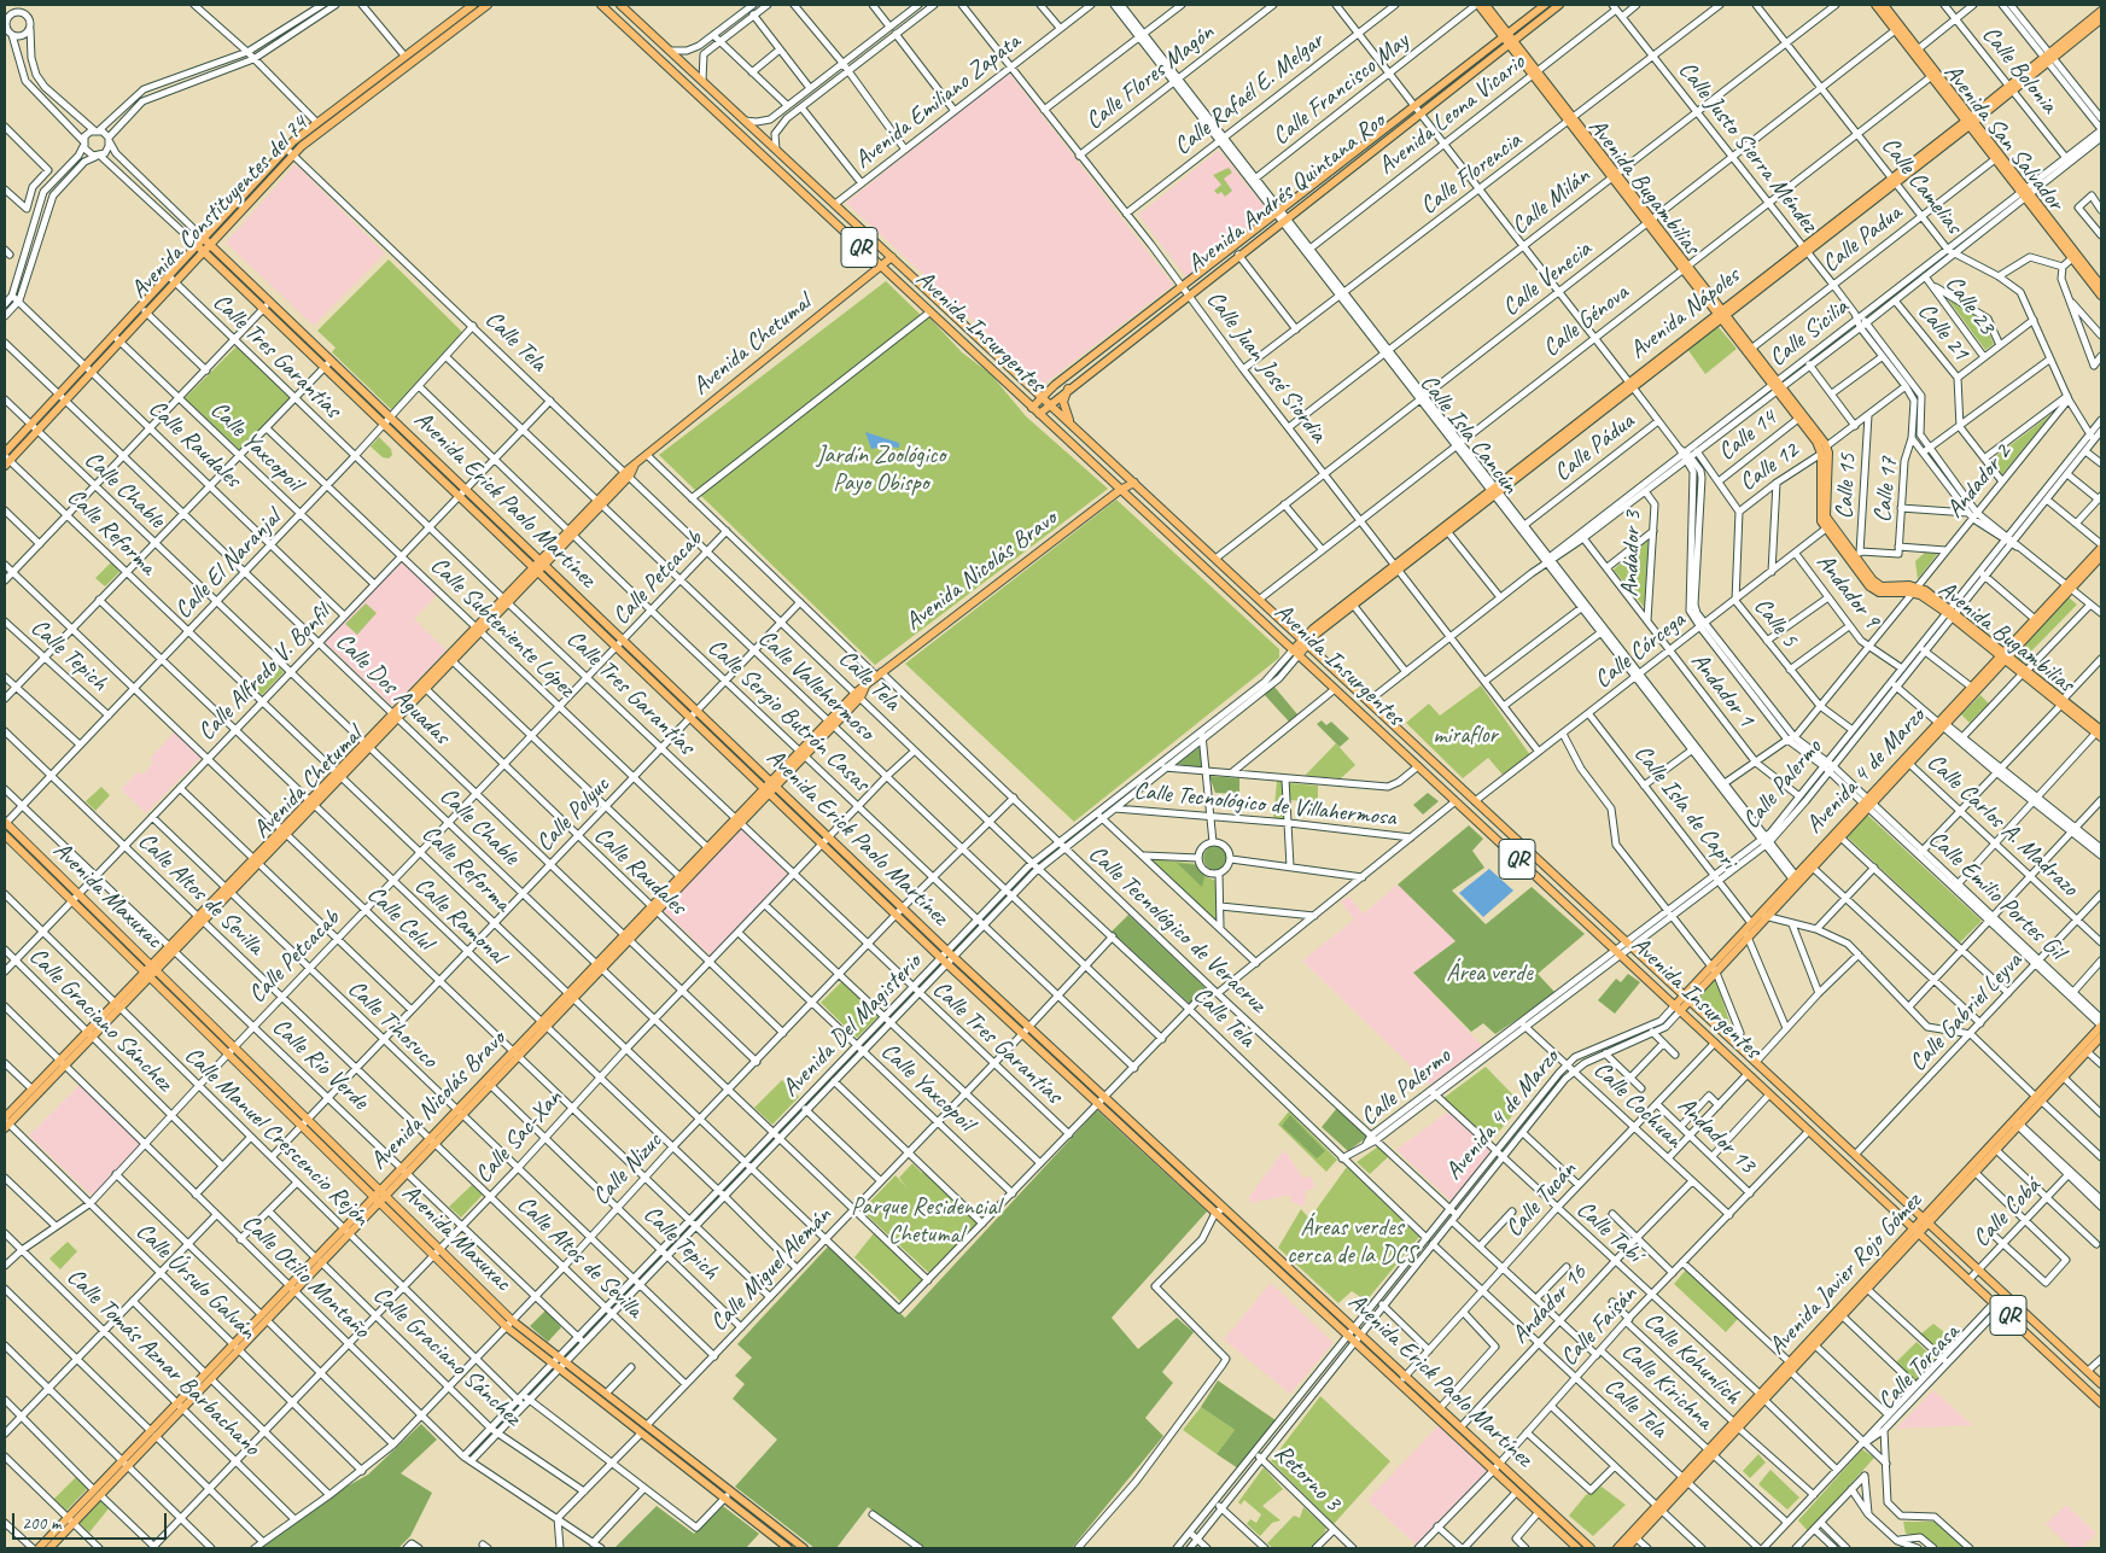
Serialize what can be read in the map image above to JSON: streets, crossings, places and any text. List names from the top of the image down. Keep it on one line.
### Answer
{"streets":{"main road":["Avenida San Salvador","Avenida Bugambilias","Avenida Andrés Quintana Roo","Avenida Constituyentes del 74","QR","Avenida Nápoles","Avenida Insurgentes","Avenida Chetumal","Avenida Erick Paolo Martínez","Avenida Nicolás Bravo","Avenida 4 de Marzo","Avenida Maxuxac","Avenida Javier Rojo Gómez"],"street":["Calle Bolonia","Calle Flores Magón","Calle Francisco May","Calle Rafaél E. Melgar","Avenida Emiliano Zapata","Avenida Leona Vicario","Calle Justo Sierra Méndez","Calle Florencia","Calle Camelias","Calle Milán","Calle Padua","Calle Venecia","Calle 23","Calle Génova","Calle 21","Calle Sicilia","Calle Tela","Calle Tres Garantías","Calle Juan José Siordia","Calle Isla Cancún","Calle 14","Calle Raudales","Calle Yaxcopoil","Calle Pádua","Calle 12","Andador 2","Calle 15","Calle Chable","Calle 17","Calle Reforma","Andador 3","Calle El Naranjal","Calle Petcacab","Andador 9","Calle 5","Calle Subteniente López","Calle Córcega","Calle Tepich","Calle Alfredo V. Bonfil","Calle Vallehermoso","Calle Dos Aguadas","Andador 1","Calle Sergio Butrón Casas","Calle Palermo","Calle Tecnológico de Villahermosa","Calle Isla de Capri","Calle Polyuc","Calle Carlos A. Madrazo","Calle Altos de Sevilla","Calle Emilio Portes Gil","Calle Celul","Calle Ramonal","Calle Tecnológico de Veracruz","Calle Gabriel Leyva","Calle Graciano Sánchez","Calle Tihosuco","Avenida Del Magisterio","Calle Río Verde","Calle Cochuan","Andador 13","Calle Manuel Crescencio Rejón","Calle Sac-Xan","Calle Nizuc","Calle Tucán","Calle Cobá","Calle Tabí","Calle Miguel Alemán","Calle Otilio Montaño","Calle Úrsulo Galván","Andador 16","Calle Faisán","Calle Kohunlich","Calle Tomás Aznar Barbachano","Calle Torcasa","Calle Kirichna","Retorno 3"]},"crossings":[["Calle Bolonia","Avenida Nápoles"],["Calle Bolonia","Calle Sicilia"],["Calle Flores Magón","Calle Juan José Siordia"],["Calle Flores Magón","Calle Isla Cancún"],["Calle Francisco May","Avenida Bugambilias"],["Calle Francisco May","Calle Isla Cancún"],["Calle Rafaél E. Melgar","Calle Juan José Siordia"],["Calle Rafaél E. Melgar","Calle Isla Cancún"],["Avenida Emiliano Zapata","Avenida Insurgentes"],["Avenida Emiliano Zapata","Calle Juan José Siordia"],["Avenida Leona Vicario","Calle Justo Sierra Méndez"],["Avenida Leona Vicario","Avenida Bugambilias"],["Avenida Leona Vicario","Calle Isla Cancún"],["Avenida San Salvador","Calle Padua"],["Avenida San Salvador","Calle Venecia"],["Avenida San Salvador","Avenida Nápoles"],["Avenida San Salvador","Calle Génova"],["Avenida San Salvador","Calle Sicilia"],["Calle Justo Sierra Méndez","Calle Florencia"],["Calle Justo Sierra Méndez","Calle Milán"],["Calle Justo Sierra Méndez","Calle Padua"],["Calle Justo Sierra Méndez","Calle Venecia"],["Calle Justo Sierra Méndez","Avenida Nápoles"],["Calle Justo Sierra Méndez","Calle Génova"],["Calle Justo Sierra Méndez","Calle Sicilia"],["Calle Florencia","Avenida Bugambilias"],["Calle Florencia","Calle Juan José Siordia"],["Calle Florencia","Calle Isla Cancún"],["Calle Camelias","Calle Milán"],["Calle Camelias","Calle Padua"],["Calle Camelias","Calle Venecia"],["Calle Camelias","Avenida Nápoles"],["Calle Camelias","Calle Génova"],["Calle Camelias","Calle Sicilia"],["Calle Camelias","Andador 2"],["Calle Camelias","Calle Palermo"],["Avenida Bugambilias","Avenida Andrés Quintana Roo"],["Avenida Bugambilias","Calle Milán"],["Avenida Bugambilias","Calle Padua"],["Avenida Bugambilias","Calle Venecia"],["Avenida Bugambilias","Avenida Nápoles"],["Avenida Bugambilias","Calle Génova"],["Avenida Bugambilias","Calle Sicilia"],["Avenida Bugambilias","Calle 14"],["Avenida Bugambilias","Calle 12"],["Avenida Bugambilias","Andador 2"],["Avenida Bugambilias","Calle 15"],["Avenida Bugambilias","Calle 17"],["Avenida Bugambilias","Calle Córcega"],["Avenida Bugambilias","Avenida 4 de Marzo"],["Avenida Bugambilias","Calle Palermo"],["Avenida Andrés Quintana Roo","Avenida Insurgentes"],["Avenida Andrés Quintana Roo","Calle Juan José Siordia"],["Avenida Andrés Quintana Roo","Calle Isla Cancún"],["Calle Milán","Calle Juan José Siordia"],["Calle Milán","Calle Isla Cancún"],["Avenida Constituyentes del 74","Calle Tela"],["Avenida Constituyentes del 74","Calle Tres Garantías"],["Avenida Constituyentes del 74","Calle Raudales"],["Avenida Constituyentes del 74","Calle Yaxcopoil"],["Avenida Constituyentes del 74","Calle Chable"],["Avenida Constituyentes del 74","Avenida Erick Paolo Martínez"],["Avenida Constituyentes del 74","Calle Reforma"],["Avenida Constituyentes del 74","Calle Dos Aguadas"],["Calle Venecia","Avenida Insurgentes"],["Calle Venecia","Calle Juan José Siordia"],["Calle Venecia","Calle Isla Cancún"],["Calle 23","Calle Sicilia"],["Avenida Nápoles","Avenida Insurgentes"],["Avenida Nápoles","Calle Juan José Siordia"],["Avenida Nápoles","Calle Isla Cancún"],["Avenida Nápoles","Avenida Del Magisterio"],["Calle Génova","Avenida Insurgentes"],["Calle Génova","Calle Juan José Siordia"],["Calle Génova","Calle Isla Cancún"],["Avenida Insurgentes","Calle Sicilia"],["Avenida Insurgentes","Avenida Chetumal"],["Avenida Insurgentes","Avenida Nicolás Bravo"],["Avenida Insurgentes","Calle Córcega"],["Avenida Insurgentes","Avenida 4 de Marzo"],["Avenida Insurgentes","Calle Palermo"],["Avenida Insurgentes","Calle Gabriel Leyva"],["Avenida Insurgentes","Avenida Del Magisterio"],["Avenida Insurgentes","Calle Tucán"],["Avenida Insurgentes","Calle Cobá"],["Avenida Insurgentes","Avenida Javier Rojo Gómez"],["Avenida Insurgentes","Calle Faisán"],["Avenida Insurgentes","Calle Torcasa"],["Calle 21","Calle Sicilia"],["Calle Sicilia","Calle Juan José Siordia"],["Calle Sicilia","Calle Isla Cancún"],["Calle Sicilia","Andador 3"],["Calle Sicilia","Andador 1"],["Calle Tela","Avenida Chetumal"],["Calle Tela","Calle El Naranjal"],["Calle Tela","Avenida Nicolás Bravo"],["Calle Tela","Calle Petcacab"],["Calle Tela","Calle Alfredo V. Bonfil"],["Calle Tela","Avenida 4 de Marzo"],["Calle Tela","Calle Palermo"],["Calle Tela","Calle Polyuc"],["Calle Tela","Avenida Del Magisterio"],["Calle Tela","Calle Sac-Xan"],["Calle Tela","Calle Nizuc"],["Calle Tela","Calle Tucán"],["Calle Tela","Calle Miguel Alemán"],["Calle Tela","Avenida Javier Rojo Gómez"],["Calle Tela","Andador 16"],["Calle Tela","Calle Faisán"],["Avenida Chetumal","Calle Tres Garantías"],["Avenida Chetumal","Calle Raudales"],["Avenida Chetumal","Calle Chable"],["Avenida Chetumal","Avenida Erick Paolo Martínez"],["Avenida Chetumal","Calle Reforma"],["Avenida Chetumal","Calle Subteniente López"],["Avenida Chetumal","Calle Vallehermoso"],["Avenida Chetumal","Calle Dos Aguadas"],["Avenida Chetumal","Calle Sergio Butrón Casas"],["Avenida Chetumal","Calle Altos de Sevilla"],["Avenida Chetumal","Avenida Maxuxac"],["Avenida Chetumal","Calle Celul"],["Avenida Chetumal","Calle Ramonal"],["Avenida Chetumal","Calle Tecnológico de Veracruz"],["Avenida Chetumal","Calle Graciano Sánchez"],["Avenida Chetumal","Calle Tihosuco"],["Avenida Chetumal","Calle Río Verde"],["Avenida Chetumal","Calle Manuel Crescencio Rejón"],["Avenida Chetumal","Calle Otilio Montaño"],["Avenida Chetumal","Calle Úrsulo Galván"],["Calle Tres Garantías","Calle El Naranjal"],["Calle Tres Garantías","Avenida Nicolás Bravo"],["Calle Tres Garantías","Calle Petcacab"],["Calle Tres Garantías","Calle Alfredo V. Bonfil"],["Calle Tres Garantías","Calle Polyuc"],["Calle Tres Garantías","Avenida Del Magisterio"],["Calle Tres Garantías","Calle Sac-Xan"],["Calle Tres Garantías","Calle Nizuc"],["Calle Tres Garantías","Calle Miguel Alemán"],["Calle Juan José Siordia","Calle Córcega"],["Calle Isla Cancún","Calle Pádua"],["Calle Isla Cancún","Calle Córcega"],["Calle Isla Cancún","Avenida 4 de Marzo"],["Calle Isla Cancún","Calle Palermo"],["Calle Raudales","Calle El Naranjal"],["Calle Raudales","Avenida Nicolás Bravo"],["Calle Raudales","Calle Petcacab"],["Calle Raudales","Calle Alfredo V. Bonfil"],["Calle Raudales","Calle Polyuc"],["Calle Raudales","Calle Sac-Xan"],["Calle Raudales","Calle Nizuc"],["Calle Yaxcopoil","Calle El Naranjal"],["Calle Yaxcopoil","Calle Alfredo V. Bonfil"],["Calle Yaxcopoil","Avenida Del Magisterio"],["Calle Yaxcopoil","Calle Sac-Xan"],["Calle Yaxcopoil","Calle Nizuc"],["Calle Yaxcopoil","Calle Miguel Alemán"],["Calle 12","Calle 15"],["Calle 12","Calle 17"],["Calle 12","Calle 5"],["Andador 2","Calle 17"],["Andador 2","Andador 9"],["Andador 2","Calle 5"],["Calle 15","Calle 17"],["Calle Chable","Calle Reforma"],["Calle Chable","Calle El Naranjal"],["Calle Chable","Avenida Nicolás Bravo"],["Calle Chable","Calle Petcacab"],["Calle Chable","Calle Alfredo V. Bonfil"],["Calle Chable","Calle Polyuc"],["Calle Chable","Avenida Del Magisterio"],["Calle Chable","Calle Sac-Xan"],["Calle Chable","Calle Nizuc"],["Calle Chable","Calle Miguel Alemán"],["Avenida Erick Paolo Martínez","Calle El Naranjal"],["Avenida Erick Paolo Martínez","Avenida Nicolás Bravo"],["Avenida Erick Paolo Martínez","Calle Petcacab"],["Avenida Erick Paolo Martínez","Calle Alfredo V. Bonfil"],["Avenida Erick Paolo Martínez","Avenida 4 de Marzo"],["Avenida Erick Paolo Martínez","Calle Polyuc"],["Avenida Erick Paolo Martínez","Avenida Del Magisterio"],["Avenida Erick Paolo Martínez","Calle Sac-Xan"],["Avenida Erick Paolo Martínez","Calle Nizuc"],["Avenida Erick Paolo Martínez","Calle Tucán"],["Avenida Erick Paolo Martínez","Calle Miguel Alemán"],["Avenida Erick Paolo Martínez","Andador 16"],["Avenida Erick Paolo Martínez","Calle Faisán"],["Calle Reforma","Calle El Naranjal"],["Calle Reforma","Avenida Nicolás Bravo"],["Calle Reforma","Calle Petcacab"],["Calle Reforma","Calle Alfredo V. Bonfil"],["Calle Reforma","Calle Polyuc"],["Calle Reforma","Avenida Del Magisterio"],["Calle Reforma","Calle Sac-Xan"],["Calle Reforma","Calle Nizuc"],["Calle Reforma","Calle Miguel Alemán"],["Andador 3","Andador 1"],["Calle El Naranjal","Calle Subteniente López"],["Calle El Naranjal","Calle Tepich"],["Calle El Naranjal","Calle Vallehermoso"],["Calle El Naranjal","Calle Dos Aguadas"],["Calle El Naranjal","Calle Sergio Butrón Casas"],["Calle El Naranjal","Calle Altos de Sevilla"],["Calle El Naranjal","Avenida Maxuxac"],["Calle El Naranjal","Calle Celul"],["Calle El Naranjal","Calle Ramonal"],["Calle El Naranjal","Calle Río Verde"],["Avenida Nicolás Bravo","Calle Subteniente López"],["Avenida Nicolás Bravo","Calle Tepich"],["Avenida Nicolás Bravo","Calle Vallehermoso"],["Avenida Nicolás Bravo","Calle Dos Aguadas"],["Avenida Nicolás Bravo","Calle Sergio Butrón Casas"],["Avenida Nicolás Bravo","Calle Altos de Sevilla"],["Avenida Nicolás Bravo","Avenida Maxuxac"],["Avenida Nicolás Bravo","Calle Celul"],["Avenida Nicolás Bravo","Calle Ramonal"],["Avenida Nicolás Bravo","Calle Tecnológico de Veracruz"],["Avenida Nicolás Bravo","Calle Graciano Sánchez"],["Avenida Nicolás Bravo","Calle Tihosuco"],["Avenida Nicolás Bravo","Calle Río Verde"],["Avenida Nicolás Bravo","Calle Manuel Crescencio Rejón"],["Avenida Nicolás Bravo","Calle Otilio Montaño"],["Avenida Nicolás Bravo","Calle Úrsulo Galván"],["Avenida Nicolás Bravo","Calle Tomás Aznar Barbachano"],["Calle Petcacab","Calle Subteniente López"],["Calle Petcacab","Calle Vallehermoso"],["Calle Petcacab","Calle Dos Aguadas"],["Calle Petcacab","Calle Sergio Butrón Casas"],["Calle Petcacab","Calle Altos de Sevilla"],["Calle Petcacab","Avenida Maxuxac"],["Calle Petcacab","Calle Celul"],["Calle Petcacab","Calle Ramonal"],["Calle Petcacab","Calle Tecnológico de Veracruz"],["Calle Petcacab","Calle Graciano Sánchez"],["Calle Petcacab","Calle Tihosuco"],["Calle Petcacab","Calle Río Verde"],["Calle Petcacab","Calle Manuel Crescencio Rejón"],["Calle Petcacab","Calle Otilio Montaño"],["Calle Petcacab","Calle Úrsulo Galván"],["Calle Petcacab","Calle Tomás Aznar Barbachano"],["Andador 9","Calle Córcega"],["Andador 9","Calle Palermo"],["Calle 5","Calle Córcega"],["Calle 5","Calle Palermo"],["Calle Subteniente López","Calle Alfredo V. Bonfil"],["Calle Subteniente López","Calle Polyuc"],["Calle Córcega","Andador 1"],["Calle Córcega","Calle Isla de Capri"],["Calle Tepich","Avenida Del Magisterio"],["Calle Tepich","Calle Sac-Xan"],["Calle Tepich","Calle Nizuc"],["Calle Tepich","Calle Miguel Alemán"],["Calle Alfredo V. Bonfil","Calle Vallehermoso"],["Calle Alfredo V. Bonfil","Calle Dos Aguadas"],["Calle Alfredo V. Bonfil","Calle Sergio Butrón Casas"],["Calle Alfredo V. Bonfil","Calle Altos de Sevilla"],["Calle Alfredo V. Bonfil","Avenida Maxuxac"],["Calle Alfredo V. Bonfil","Calle Celul"],["Calle Alfredo V. Bonfil","Calle Ramonal"],["Calle Alfredo V. Bonfil","Calle Graciano Sánchez"],["Calle Alfredo V. Bonfil","Calle Tihosuco"],["Calle Alfredo V. Bonfil","Calle Río Verde"],["Calle Alfredo V. Bonfil","Calle Manuel Crescencio Rejón"],["Calle Vallehermoso","Calle Polyuc"],["Calle Vallehermoso","Avenida Del Magisterio"],["Calle Vallehermoso","Calle Sac-Xan"],["Calle Vallehermoso","Calle Nizuc"],["Calle Vallehermoso","Calle Miguel Alemán"],["Calle Dos Aguadas","Calle Polyuc"],["Calle Dos Aguadas","Calle Sac-Xan"],["Calle Dos Aguadas","Calle Nizuc"],["Andador 1","Calle Palermo"],["Calle Sergio Butrón Casas","Calle Polyuc"],["Calle Sergio Butrón Casas","Avenida Del Magisterio"],["Calle Sergio Butrón Casas","Calle Sac-Xan"],["Calle Sergio Butrón Casas","Calle Nizuc"],["Calle Sergio Butrón Casas","Calle Miguel Alemán"],["Avenida 4 de Marzo","Calle Isla de Capri"],["Avenida 4 de Marzo","Calle Carlos A. Madrazo"],["Avenida 4 de Marzo","Calle Emilio Portes Gil"],["Avenida 4 de Marzo","Calle Tecnológico de Veracruz"],["Avenida 4 de Marzo","Calle Cochuan"],["Avenida 4 de Marzo","Calle Tabí"],["Avenida 4 de Marzo","Retorno 3"],["Calle Palermo","Calle Isla de Capri"],["Calle Palermo","Calle Emilio Portes Gil"],["Calle Palermo","Calle Tecnológico de Veracruz"],["Calle Palermo","Calle Cochuan"],["Calle Palermo","Calle Tabí"],["Calle Tecnológico de Villahermosa","Avenida Del Magisterio"],["Calle Polyuc","Calle Altos de Sevilla"],["Calle Polyuc","Avenida Maxuxac"],["Calle Polyuc","Calle Celul"],["Calle Polyuc","Calle Ramonal"],["Calle Polyuc","Calle Tecnológico de Veracruz"],["Calle Polyuc","Calle Tihosuco"],["Calle Polyuc","Calle Río Verde"],["Calle Polyuc","Calle Manuel Crescencio Rejón"],["Calle Carlos A. Madrazo","Calle Gabriel Leyva"],["Calle Altos de Sevilla","Avenida Del Magisterio"],["Calle Altos de Sevilla","Calle Sac-Xan"],["Calle Altos de Sevilla","Calle Nizuc"],["Calle Altos de Sevilla","Calle Miguel Alemán"],["Avenida Maxuxac","Avenida Del Magisterio"],["Avenida Maxuxac","Calle Manuel Crescencio Rejón"],["Avenida Maxuxac","Calle Sac-Xan"],["Avenida Maxuxac","Calle Nizuc"],["Avenida Maxuxac","Calle Miguel Alemán"],["Calle Emilio Portes Gil","Calle Gabriel Leyva"],["Calle Emilio Portes Gil","Avenida Javier Rojo Gómez"],["Calle Celul","Avenida Del Magisterio"],["Calle Celul","Calle Sac-Xan"],["Calle Celul","Calle Nizuc"],["Calle Celul","Calle Miguel Alemán"],["Calle Ramonal","Avenida Del Magisterio"],["Calle Ramonal","Calle Sac-Xan"],["Calle Ramonal","Calle Nizuc"],["Calle Ramonal","Calle Miguel Alemán"],["Calle Tecnológico de Veracruz","Avenida Del Magisterio"],["Calle Tecnológico de Veracruz","Calle Nizuc"],["Calle Tecnológico de Veracruz","Calle Tucán"],["Calle Tecnológico de Veracruz","Calle Kirichna"],["Calle Graciano Sánchez","Avenida Del Magisterio"],["Calle Graciano Sánchez","Calle Sac-Xan"],["Calle Graciano Sánchez","Calle Nizuc"],["Calle Tihosuco","Avenida Del Magisterio"],["Calle Tihosuco","Calle Sac-Xan"],["Calle Tihosuco","Calle Nizuc"],["Calle Tihosuco","Calle Miguel Alemán"],["Avenida Del Magisterio","Calle Río Verde"],["Avenida Del Magisterio","Calle Manuel Crescencio Rejón"],["Avenida Del Magisterio","Calle Otilio Montaño"],["Calle Río Verde","Calle Sac-Xan"],["Calle Río Verde","Calle Nizuc"],["Calle Cochuan","Calle Tucán"],["Calle Cochuan","Andador 16"],["Calle Cochuan","Calle Faisán"],["Andador 13","Calle Tucán"],["Andador 13","Calle Faisán"],["Calle Manuel Crescencio Rejón","Calle Sac-Xan"],["Calle Manuel Crescencio Rejón","Calle Nizuc"],["Calle Sac-Xan","Calle Otilio Montaño"],["Calle Sac-Xan","Calle Úrsulo Galván"],["Calle Sac-Xan","Calle Tomás Aznar Barbachano"],["Calle Nizuc","Calle Otilio Montaño"],["Calle Nizuc","Calle Úrsulo Galván"],["Calle Nizuc","Calle Tomás Aznar Barbachano"],["Calle Tucán","Calle Tabí"],["Calle Tabí","Avenida Javier Rojo Gómez"],["Calle Tabí","Andador 16"],["Calle Tabí","Calle Faisán"],["Calle Tabí","Calle Torcasa"],["Avenida Javier Rojo Gómez","Calle Kohunlich"],["Avenida Javier Rojo Gómez","Calle Kirichna"],["Andador 16","Calle Kirichna"],["Calle Faisán","Calle Kohunlich"],["Calle Faisán","Calle Kirichna"],["Calle Kohunlich","Calle Torcasa"],["Calle Torcasa","Calle Kirichna"]],"parks":["Jardín Zoológico Payo Obispo","miraflor","Área verde","Parque Residencial Chetumal","Áreas verdes cerca de la DCS"],"scale_bar":"200 m"}
